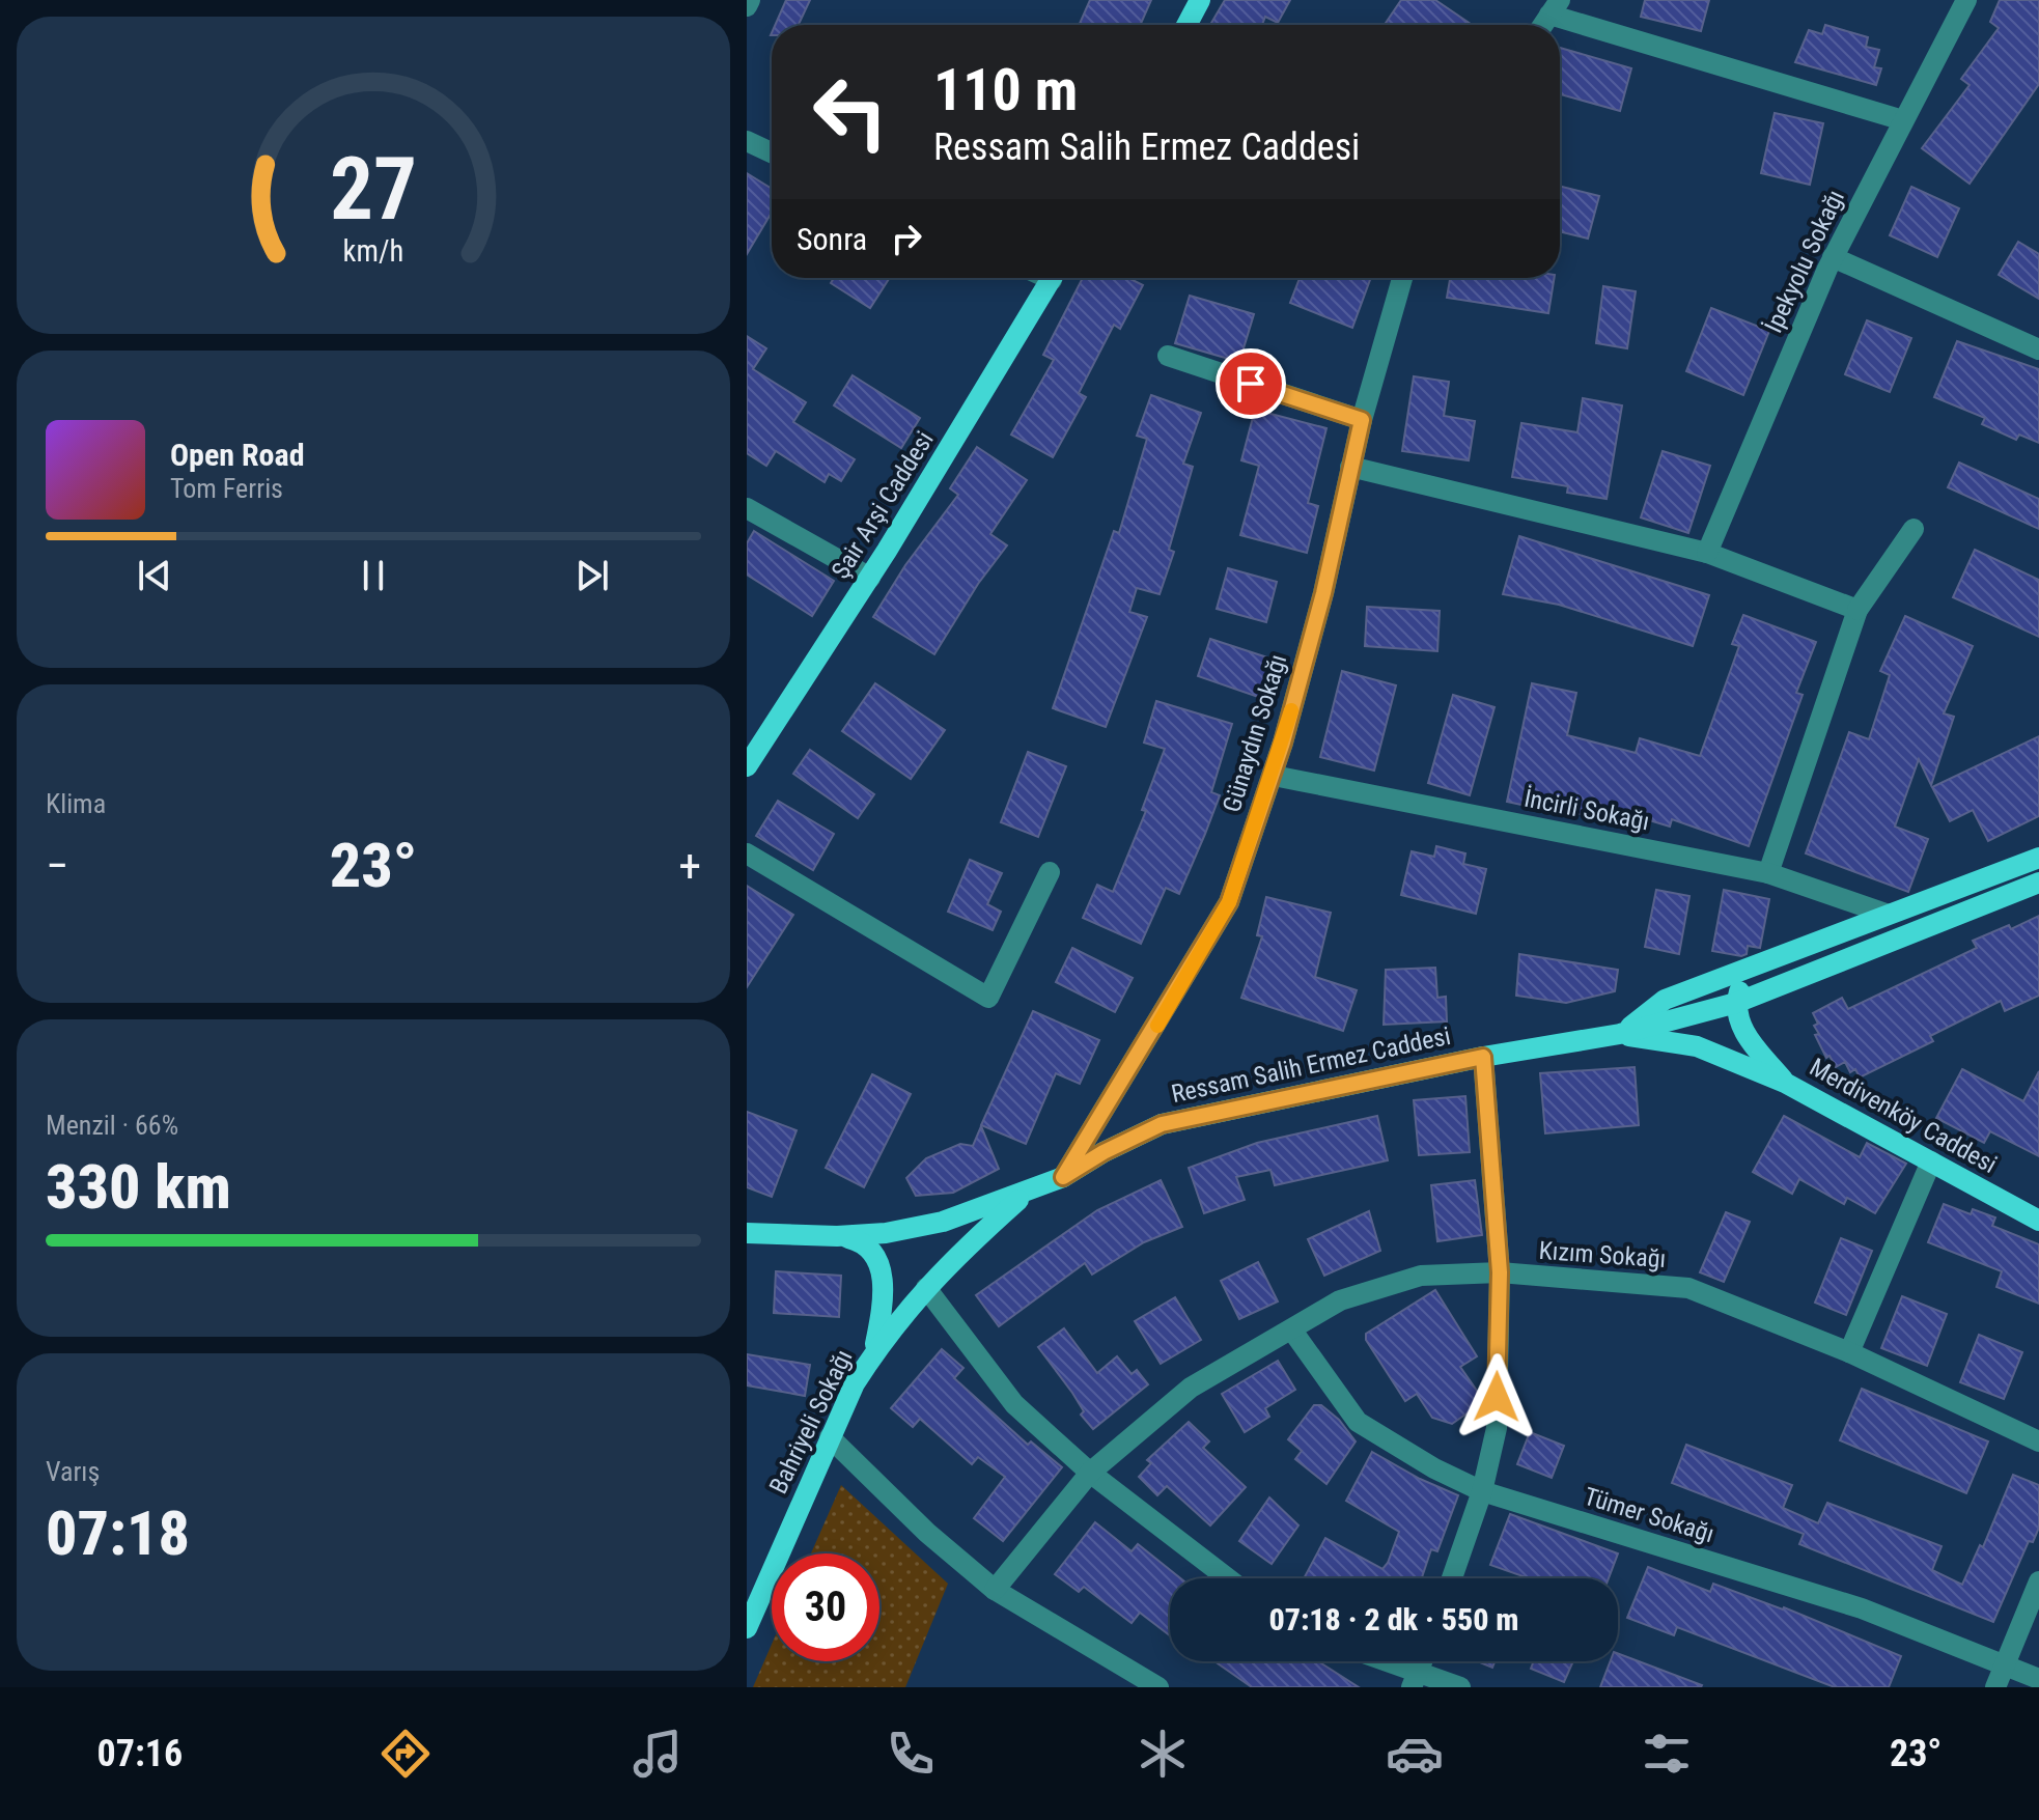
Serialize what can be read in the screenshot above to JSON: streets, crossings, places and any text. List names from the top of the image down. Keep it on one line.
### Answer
{"streets":{"main road":["Şair Arşi Caddesi","Ressam Salih Ermez Caddesi","Merdivenköy Caddesi","Bahriyeli Sokağı"],"street":["İpekyolu Sokağı","Günaydın Sokağı","İncirli Sokağı","Kızım Sokağı","Tümer Sokağı"]},"crossings":[["Günaydın Sokağı","İncirli Sokağı"],["Günaydın Sokağı","Ressam Salih Ermez Caddesi"],["İncirli Sokağı","Ressam Salih Ermez Caddesi"],["Ressam Salih Ermez Caddesi","Merdivenköy Caddesi"],["Ressam Salih Ermez Caddesi","Bahriyeli Sokağı"],["Kızım Sokağı","Tümer Sokağı"]],"page":{"turn":["110 m","Ressam Salih Ermez Caddesi"],"then":"Sonra","song":["Open Road","Tom Ferris"],"tile":["Klima",["Menzil · 66%","330 km"],["Varış","07:18"]],"heat":["−","23°","+"],"limit":"30","trip":"07:18 · 2 dk · 550 m","tabs":["07:16","23°"],"gauge":["27","km/h"]}}
